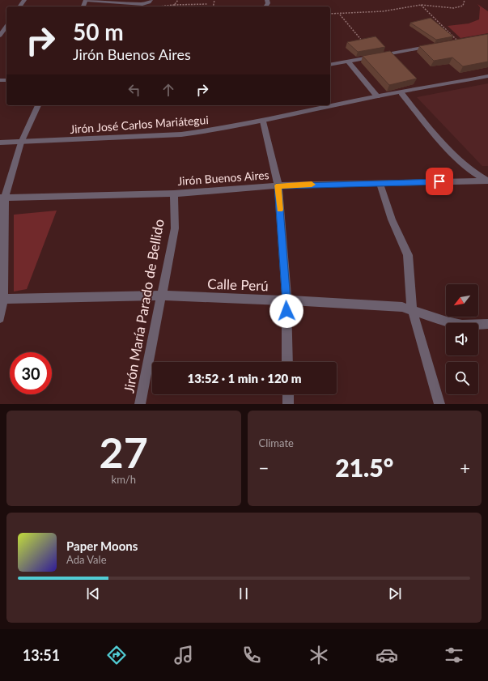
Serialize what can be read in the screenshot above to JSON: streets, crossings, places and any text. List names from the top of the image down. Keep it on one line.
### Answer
{"streets":{"street":["Jirón José Carlos Mariátegui","Jirón Buenos Aires","Calle Perú","Jirón María Parado de Bellido"]},"crossings":[["Jirón Buenos Aires","Jirón María Parado de Bellido"],["Calle Perú","Jirón María Parado de Bellido"]],"north":"bottom left","page":{"turn":["50 m","Jirón Buenos Aires"],"limit":"30","trip":"13:52 · 1 min · 120 m","tile":[["27","km/h"],"Climate"],"heat":["−","21.5°","+"],"song":["Paper Moons","Ada Vale"],"tabs":"13:51"}}
